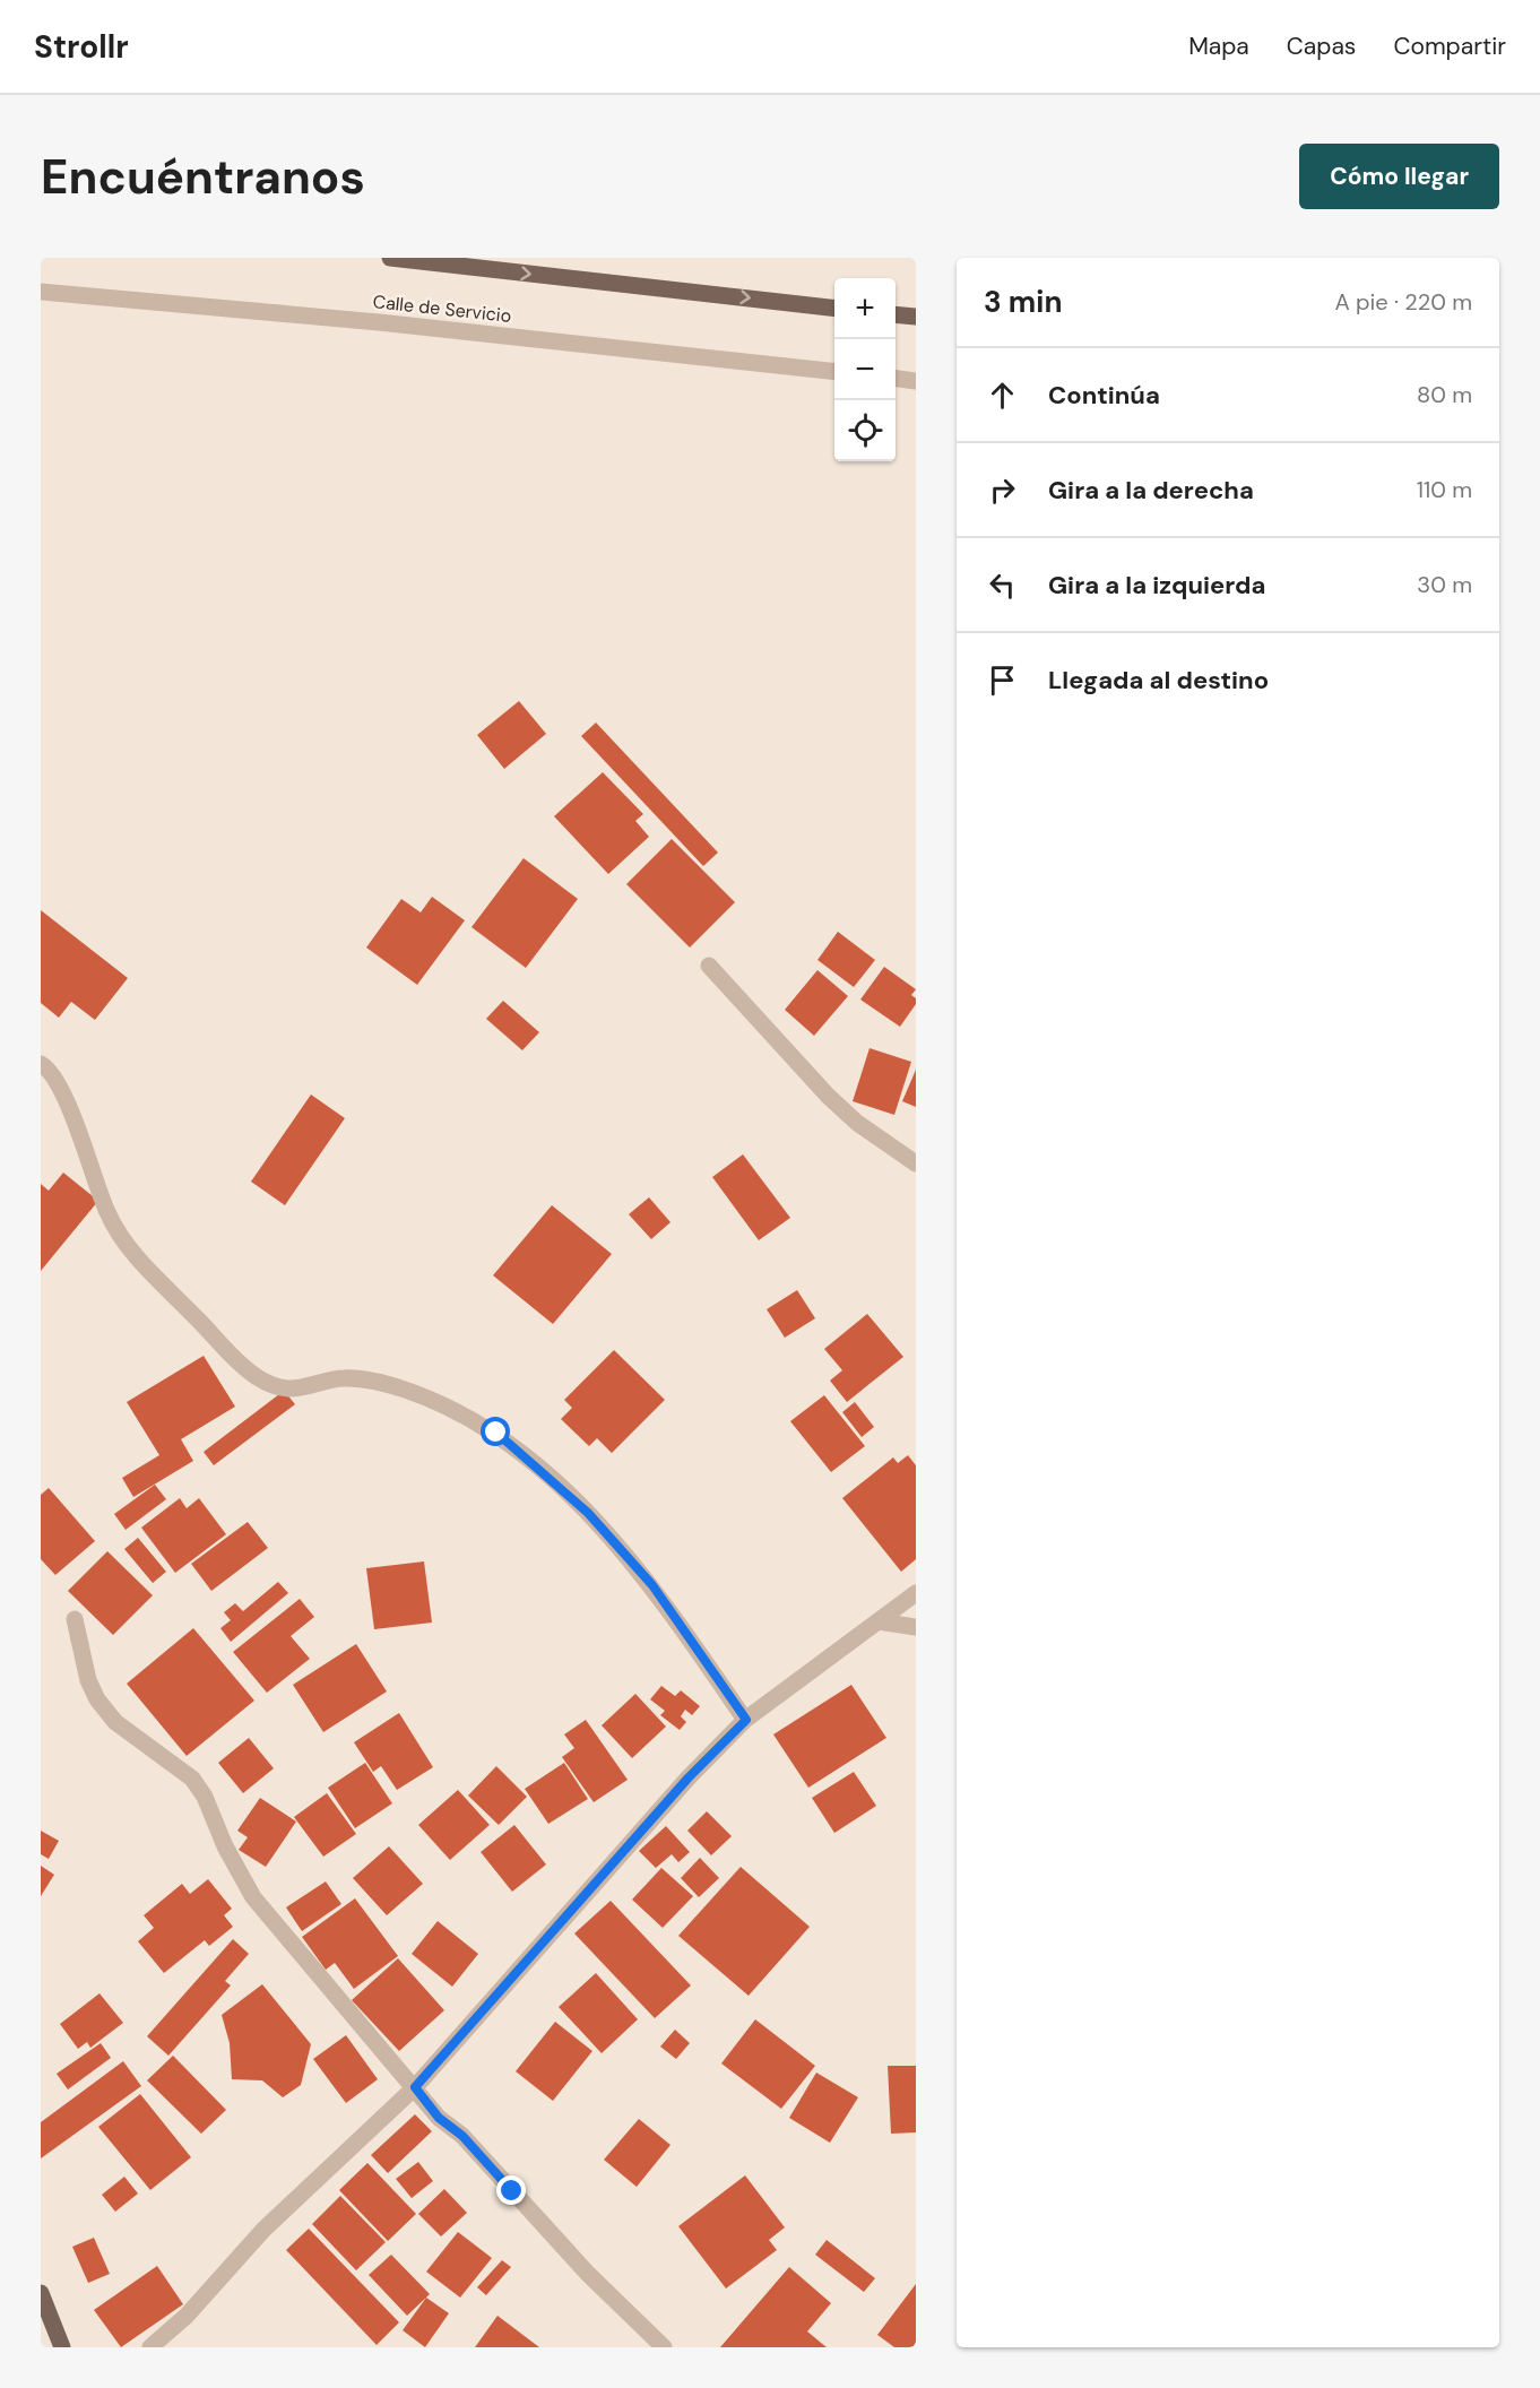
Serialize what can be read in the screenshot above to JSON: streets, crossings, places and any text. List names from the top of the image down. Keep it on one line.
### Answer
{"streets":{"street":["Calle de Servicio"]},"page":{"header":"Strollr","nav":["Mapa","Capas","Compartir"],"buttons":"Cómo llegar","title":"Encuéntranos","heading":["3 min","A pie · 220 m"],"map_buttons":["+","−"],"list":[["Continúa","80 m"],["Gira a la derecha","110 m"],["Gira a la izquierda","30 m"],"Llegada al destino"]}}
